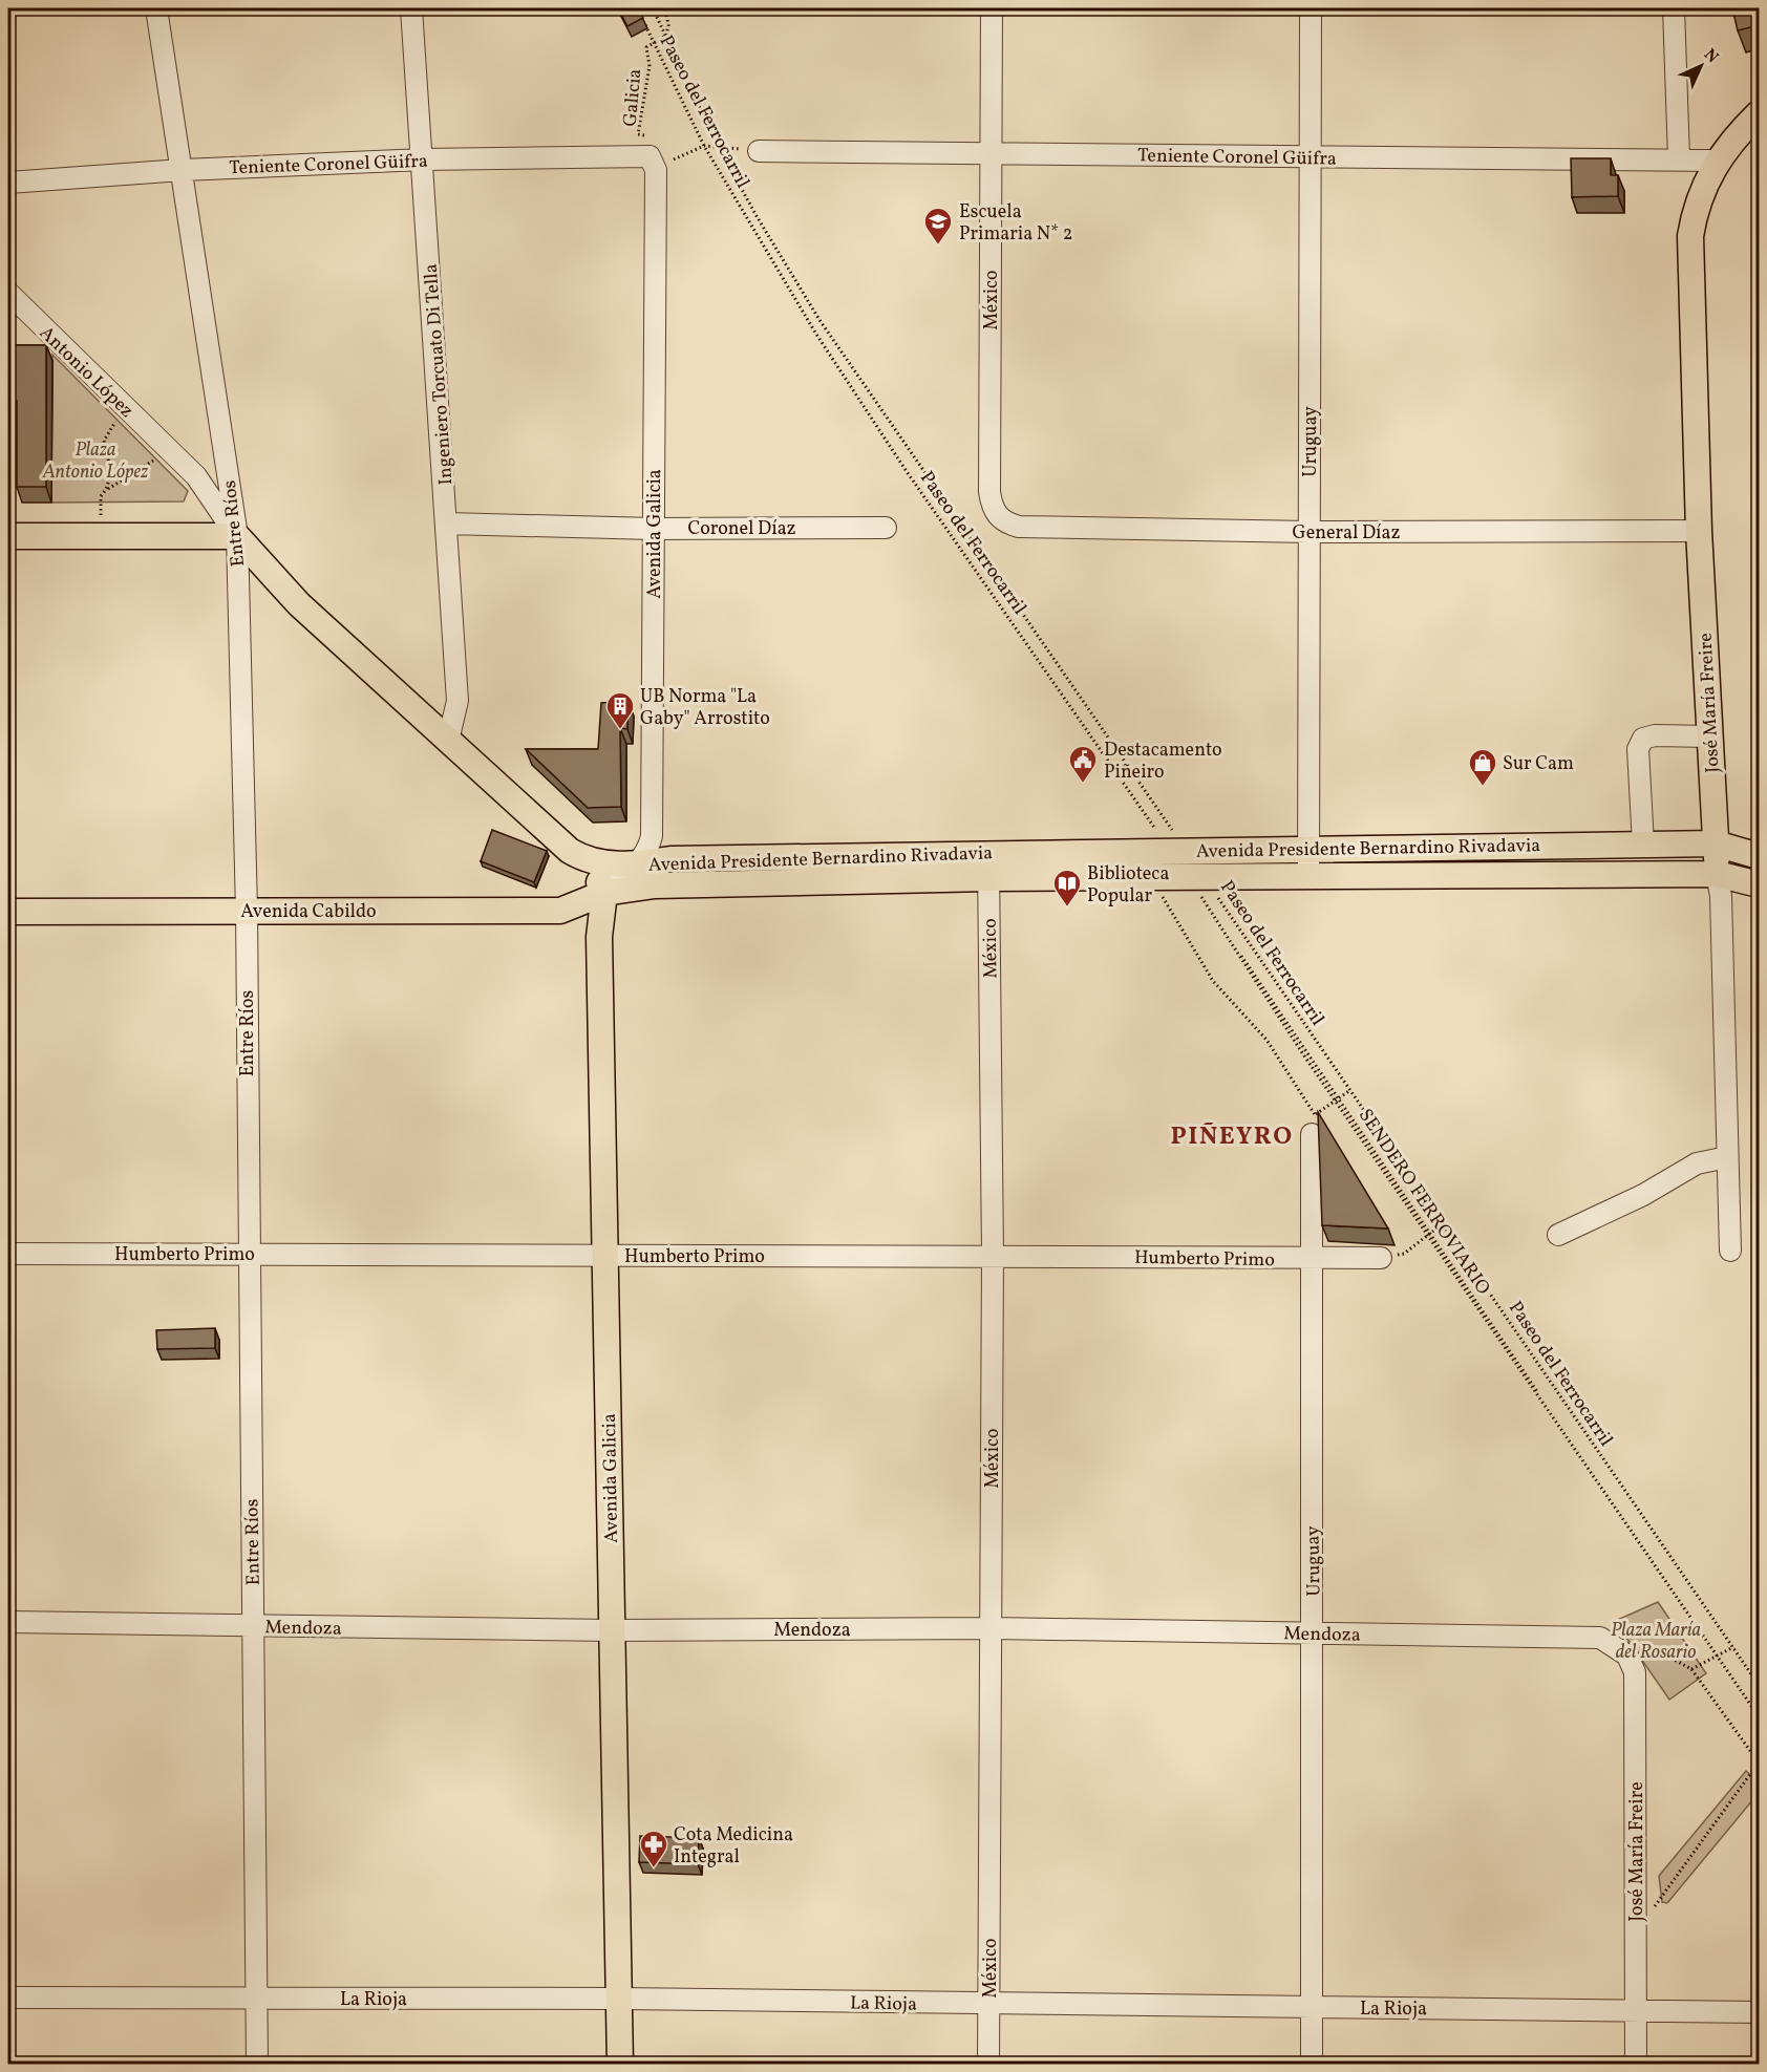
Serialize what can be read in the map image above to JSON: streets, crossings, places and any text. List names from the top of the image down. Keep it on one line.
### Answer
{"streets":{"main road":["Avenida Galicia","José María Freire","Avenida Presidente Bernardino Rivadavia","Avenida Cabildo"],"street":["Teniente Coronel Güifra","México","Antonio López","Ingeniero Torcuato Di Tella","Uruguay","Entre Ríos","Coronel Díaz","General Díaz","Humberto Primo","Mendoza","La Rioja"],"path":["Galicia","Paseo del Ferrocarril","SENDERO FERROVIARIO"]},"crossings":[["Galicia","Paseo del Ferrocarril"],["Paseo del Ferrocarril","Avenida Presidente Bernardino Rivadavia"],["Paseo del Ferrocarril","SENDERO FERROVIARIO"],["Teniente Coronel Güifra","México"],["Teniente Coronel Güifra","Ingeniero Torcuato Di Tella"],["Teniente Coronel Güifra","Uruguay"],["Teniente Coronel Güifra","Entre Ríos"],["Teniente Coronel Güifra","Avenida Galicia"],["Teniente Coronel Güifra","José María Freire"],["México","General Díaz"],["México","Avenida Presidente Bernardino Rivadavia"],["México","Humberto Primo"],["México","Mendoza"],["México","La Rioja"],["Antonio López","Entre Ríos"],["Ingeniero Torcuato Di Tella","Coronel Díaz"],["Uruguay","General Díaz"],["Uruguay","Avenida Presidente Bernardino Rivadavia"],["Uruguay","Humberto Primo"],["Uruguay","Mendoza"],["Uruguay","La Rioja"],["Entre Ríos","Avenida Cabildo"],["Entre Ríos","Humberto Primo"],["Entre Ríos","Mendoza"],["Entre Ríos","La Rioja"],["Coronel Díaz","Avenida Galicia"],["General Díaz","José María Freire"],["Avenida Galicia","Avenida Presidente Bernardino Rivadavia"],["Avenida Galicia","Avenida Cabildo"],["Avenida Galicia","Humberto Primo"],["Avenida Galicia","Mendoza"],["Avenida Galicia","La Rioja"],["José María Freire","Avenida Presidente Bernardino Rivadavia"],["José María Freire","Mendoza"],["José María Freire","La Rioja"],["Avenida Presidente Bernardino Rivadavia","Avenida Cabildo"],["Avenida Presidente Bernardino Rivadavia","SENDERO FERROVIARIO"]],"districts":["PIÑEYRO"],"parks":["Plaza Antonio López","Plaza María del Rosario"],"places":{"school or university":["Escuela Primaria N* 2"],"building":["UB Norma \"La Gaby\" Arrostito"],"public building":["Destacamento Piñeiro"],"shop":["Sur Cam"],"library":["Biblioteca Popular"],"pharmacy":["Cota Medicina Integral"]},"north":"top right"}
